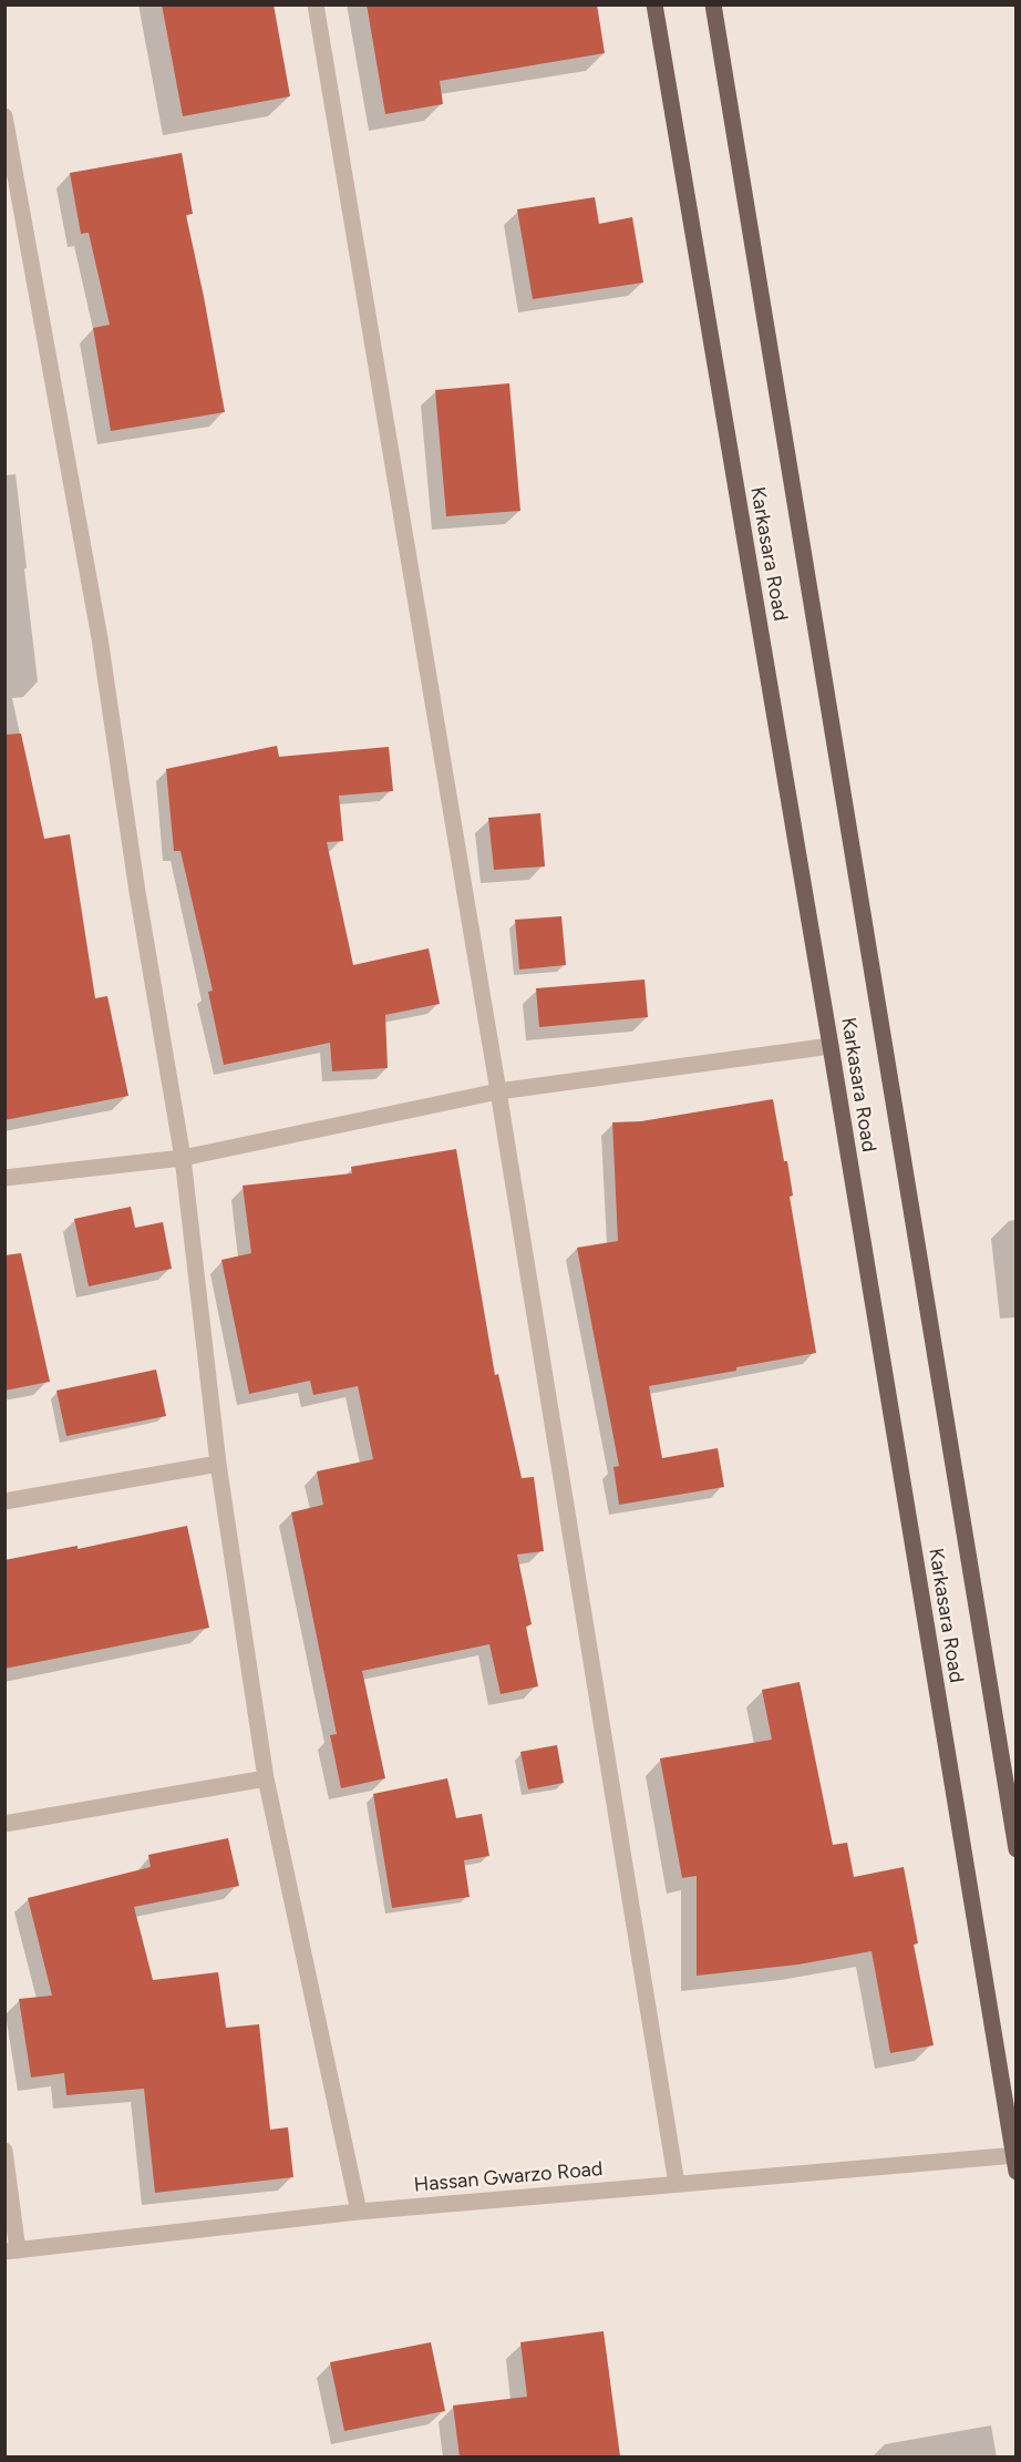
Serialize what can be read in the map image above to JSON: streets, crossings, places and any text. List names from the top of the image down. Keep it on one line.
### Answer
{"streets":{"main road":["Karkasara Road"],"street":["Hassan Gwarzo Road"]},"crossings":[["Karkasara Road","Hassan Gwarzo Road"]]}
